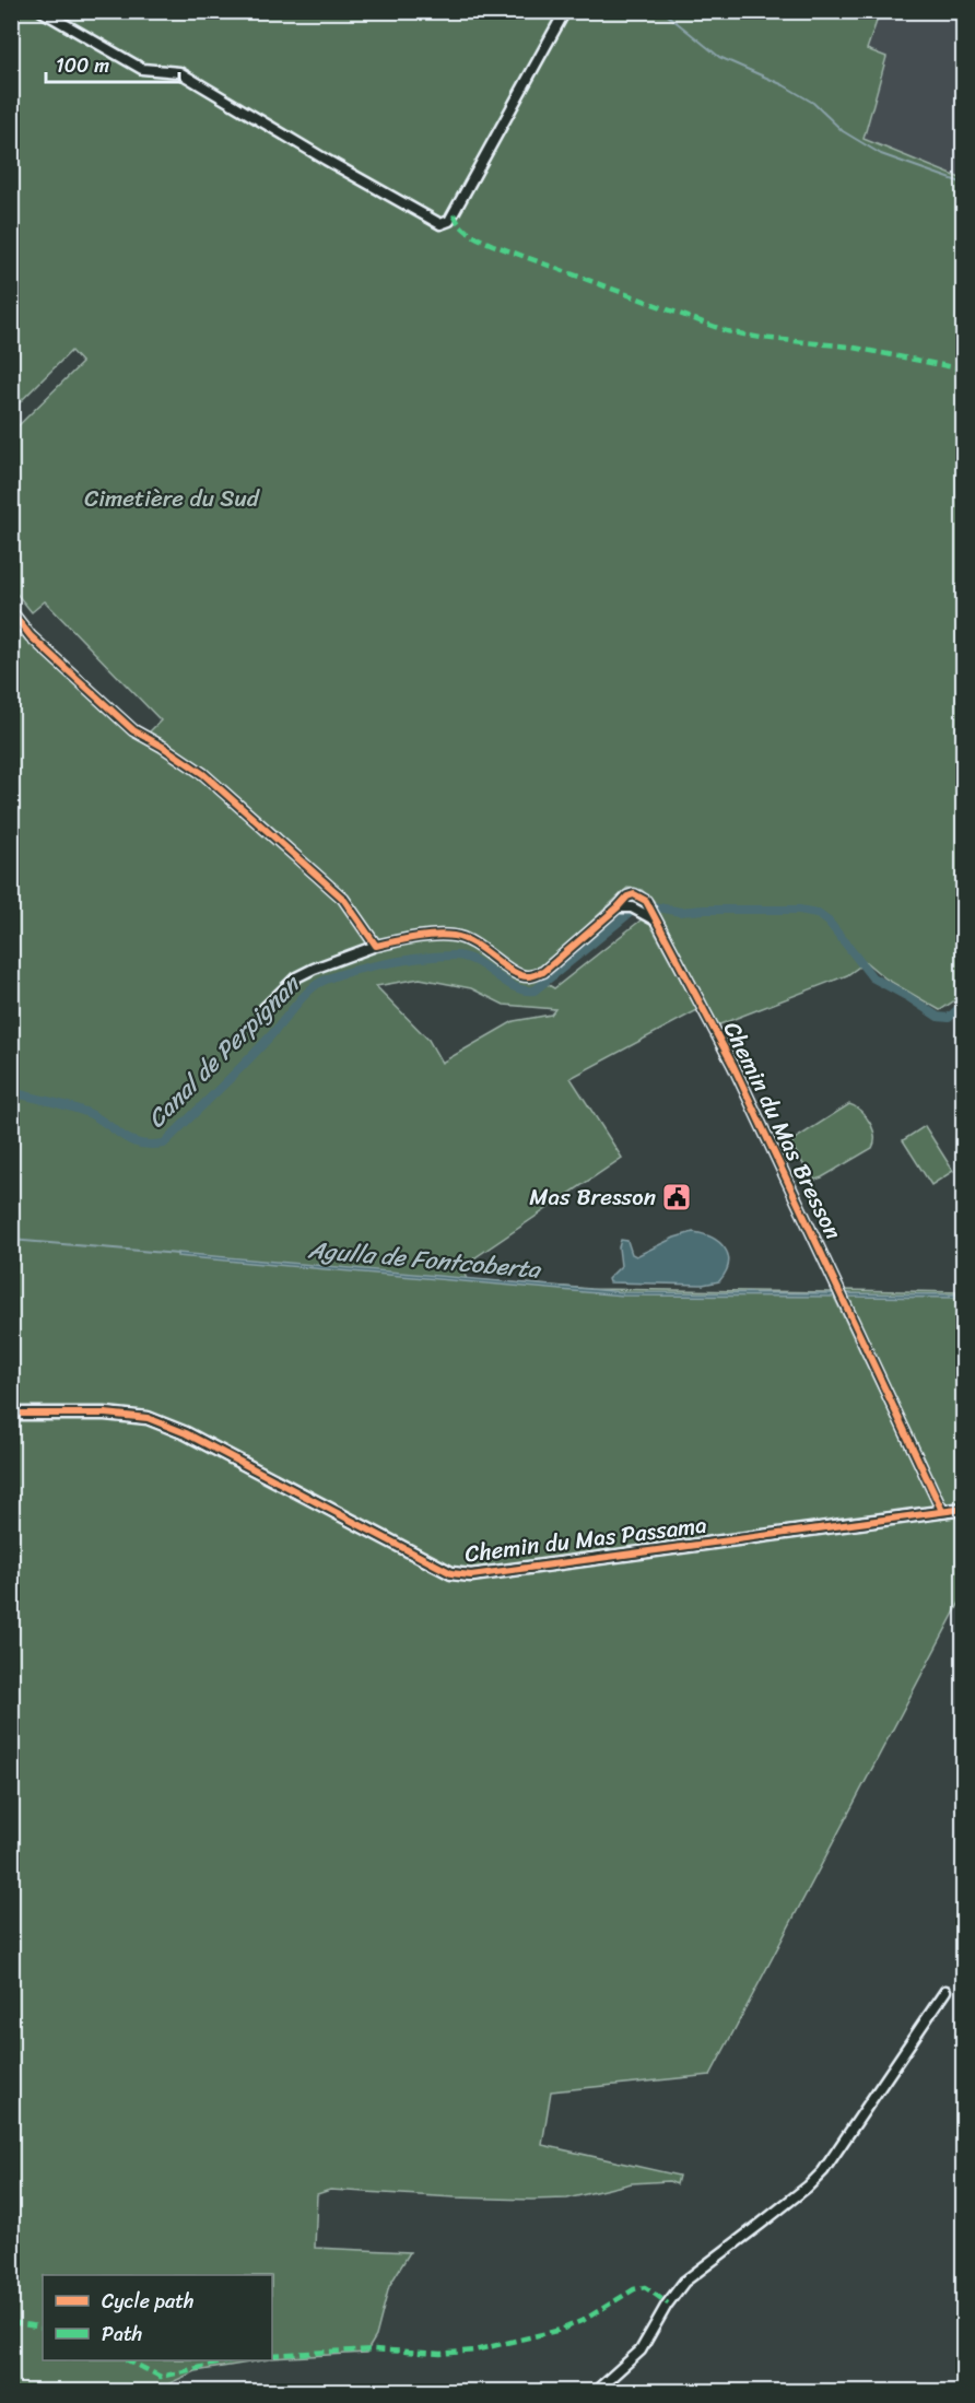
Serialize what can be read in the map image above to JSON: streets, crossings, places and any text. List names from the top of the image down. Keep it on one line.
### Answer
{"streets":{"street":["Chemin du Mas Bresson","Chemin du Mas Passama"]},"crossings":[["Chemin du Mas Bresson","Chemin du Mas Passama"]],"water":["Canal de Perpignan","Agulla de Fontcoberta"],"parks":["Cimetière du Sud"],"places":{"public building":["Mas Bresson"]},"legend":["Cycle path","Path"],"scale_bar":"100 m"}
